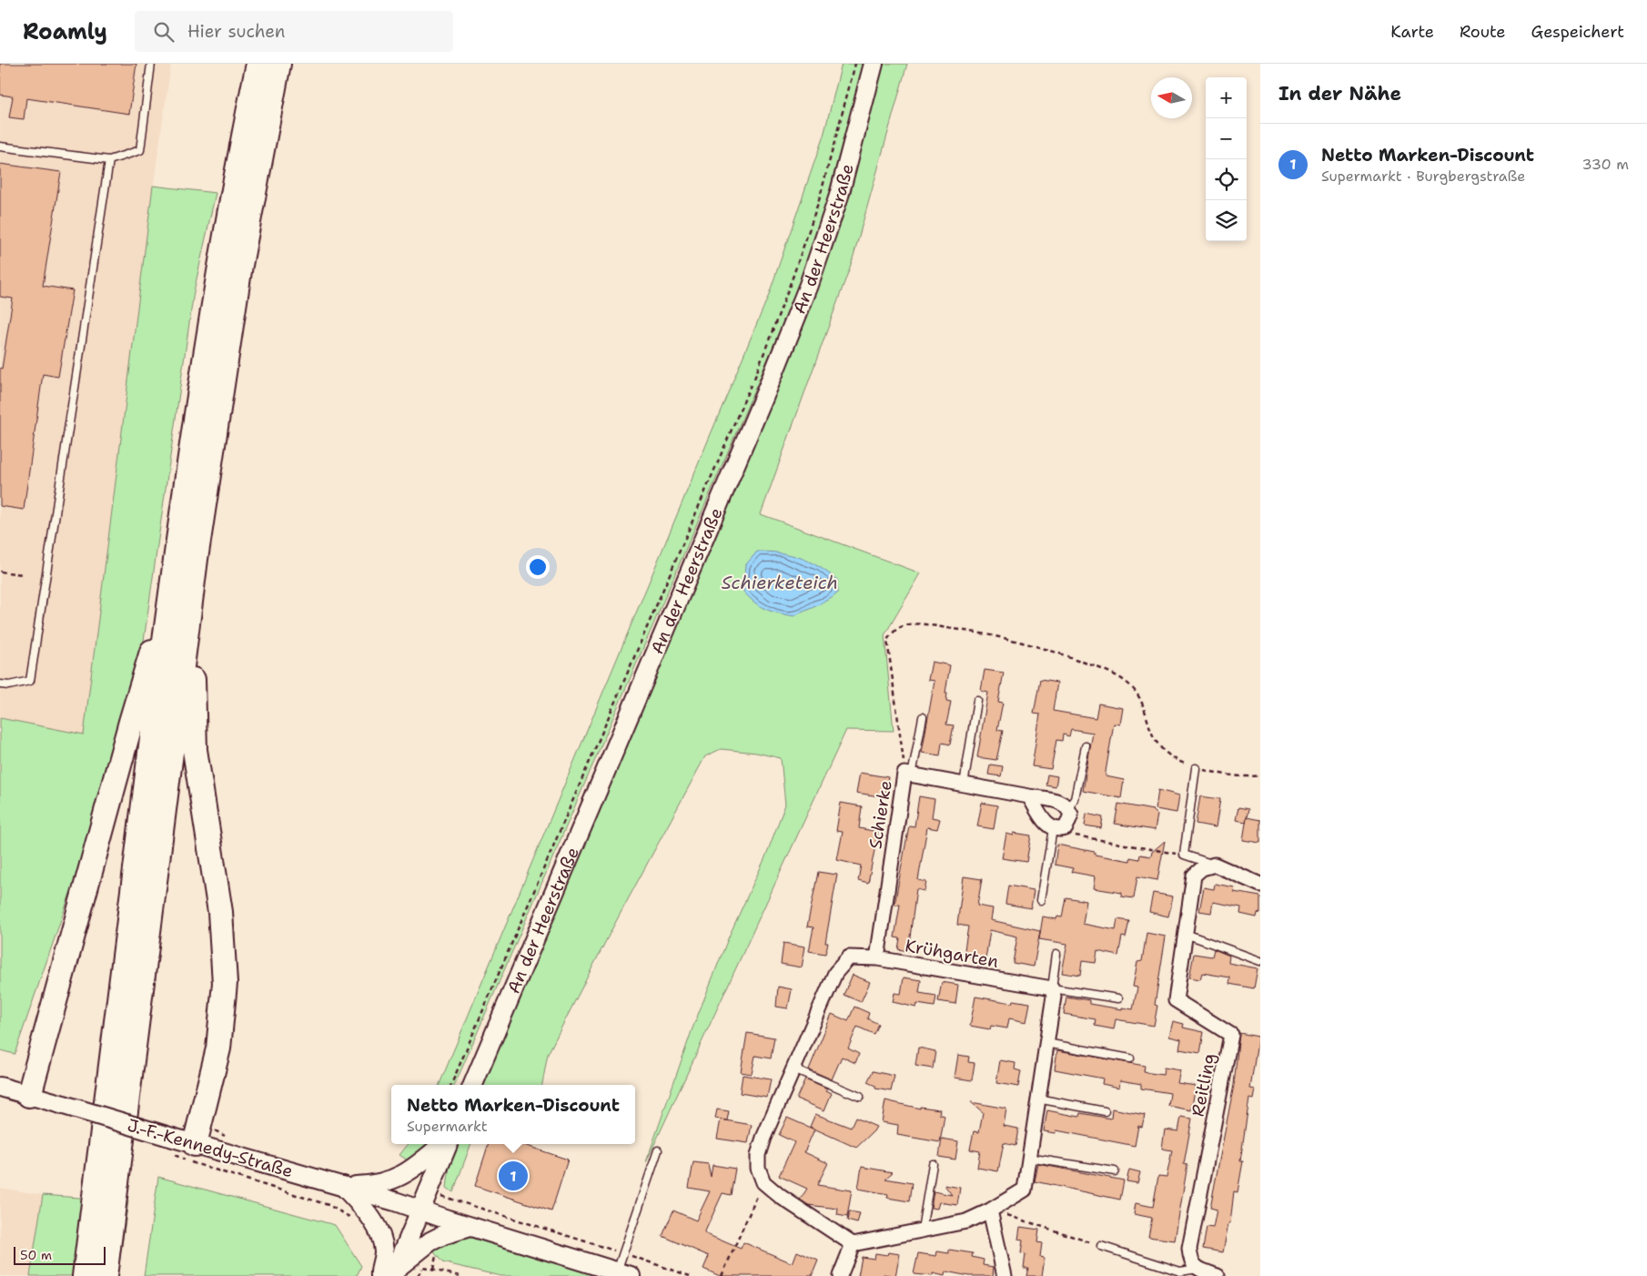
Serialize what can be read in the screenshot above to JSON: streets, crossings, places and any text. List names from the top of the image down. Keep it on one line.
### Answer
{"streets":{"street":["An der Heerstraße","Schierke","Krühgarten","Reitling","J.-F.-Kennedy-Straße"]},"crossings":[["Schierke","Krühgarten"]],"water":["Schierketeich"],"scale_bar":"50 m","north":"left","page":{"header":"Roamly","search":"Hier suchen","nav":["Karte","Route","Gespeichert"],"heading":"In der Nähe","map_buttons":["+","−"],"list":[{"mark":"1","name":"Netto Marken-Discount","note":"Supermarkt · Burgbergstraße","value":"330 m"}],"popup":["Netto Marken-Discount","Supermarkt"],"pins":"1","scale":"50 m"}}
